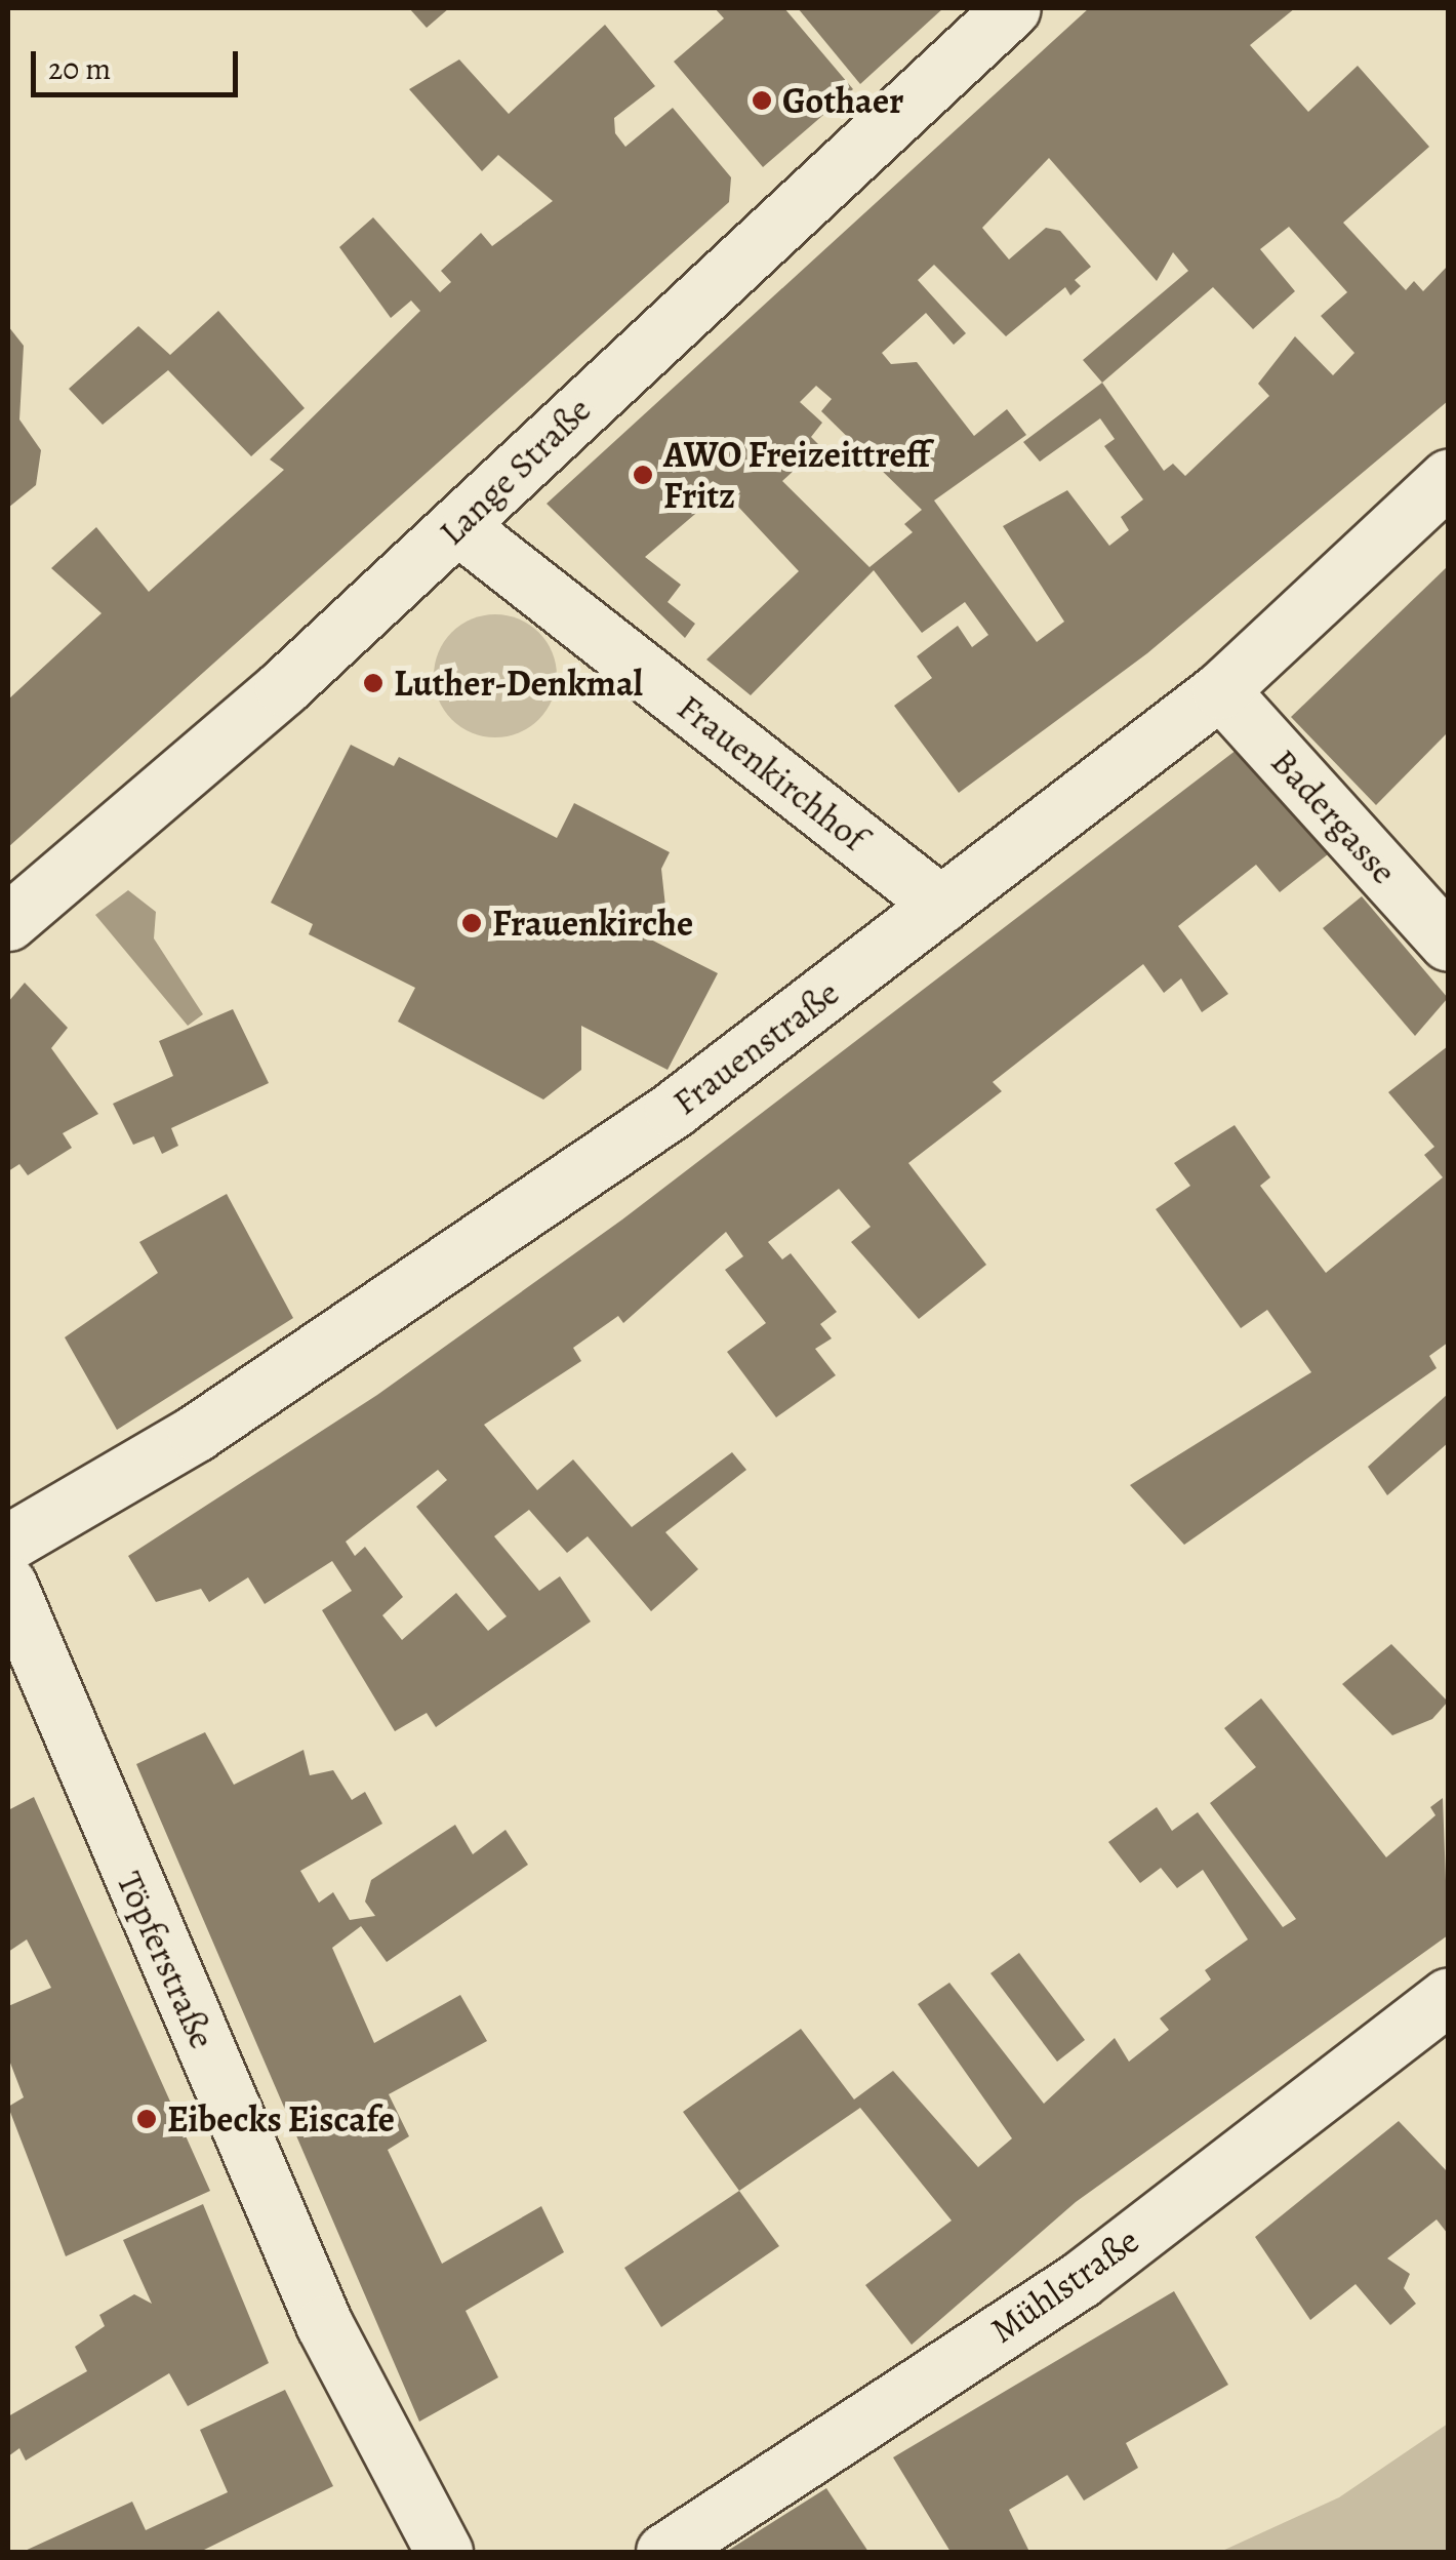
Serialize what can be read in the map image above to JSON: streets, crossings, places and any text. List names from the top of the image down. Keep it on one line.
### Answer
{"streets":{"street":["Lange Straße","Frauenkirchhof","Badergasse","Frauenstraße","Töpferstraße","Mühlstraße"]},"crossings":[["Lange Straße","Frauenkirchhof"],["Frauenkirchhof","Frauenstraße"],["Badergasse","Frauenstraße"]],"places":["Gothaer","AWO Freizeittreff Fritz","Luther-Denkmal","Frauenkirche","Eibecks Eiscafe"],"scale_bar":"20 m"}
